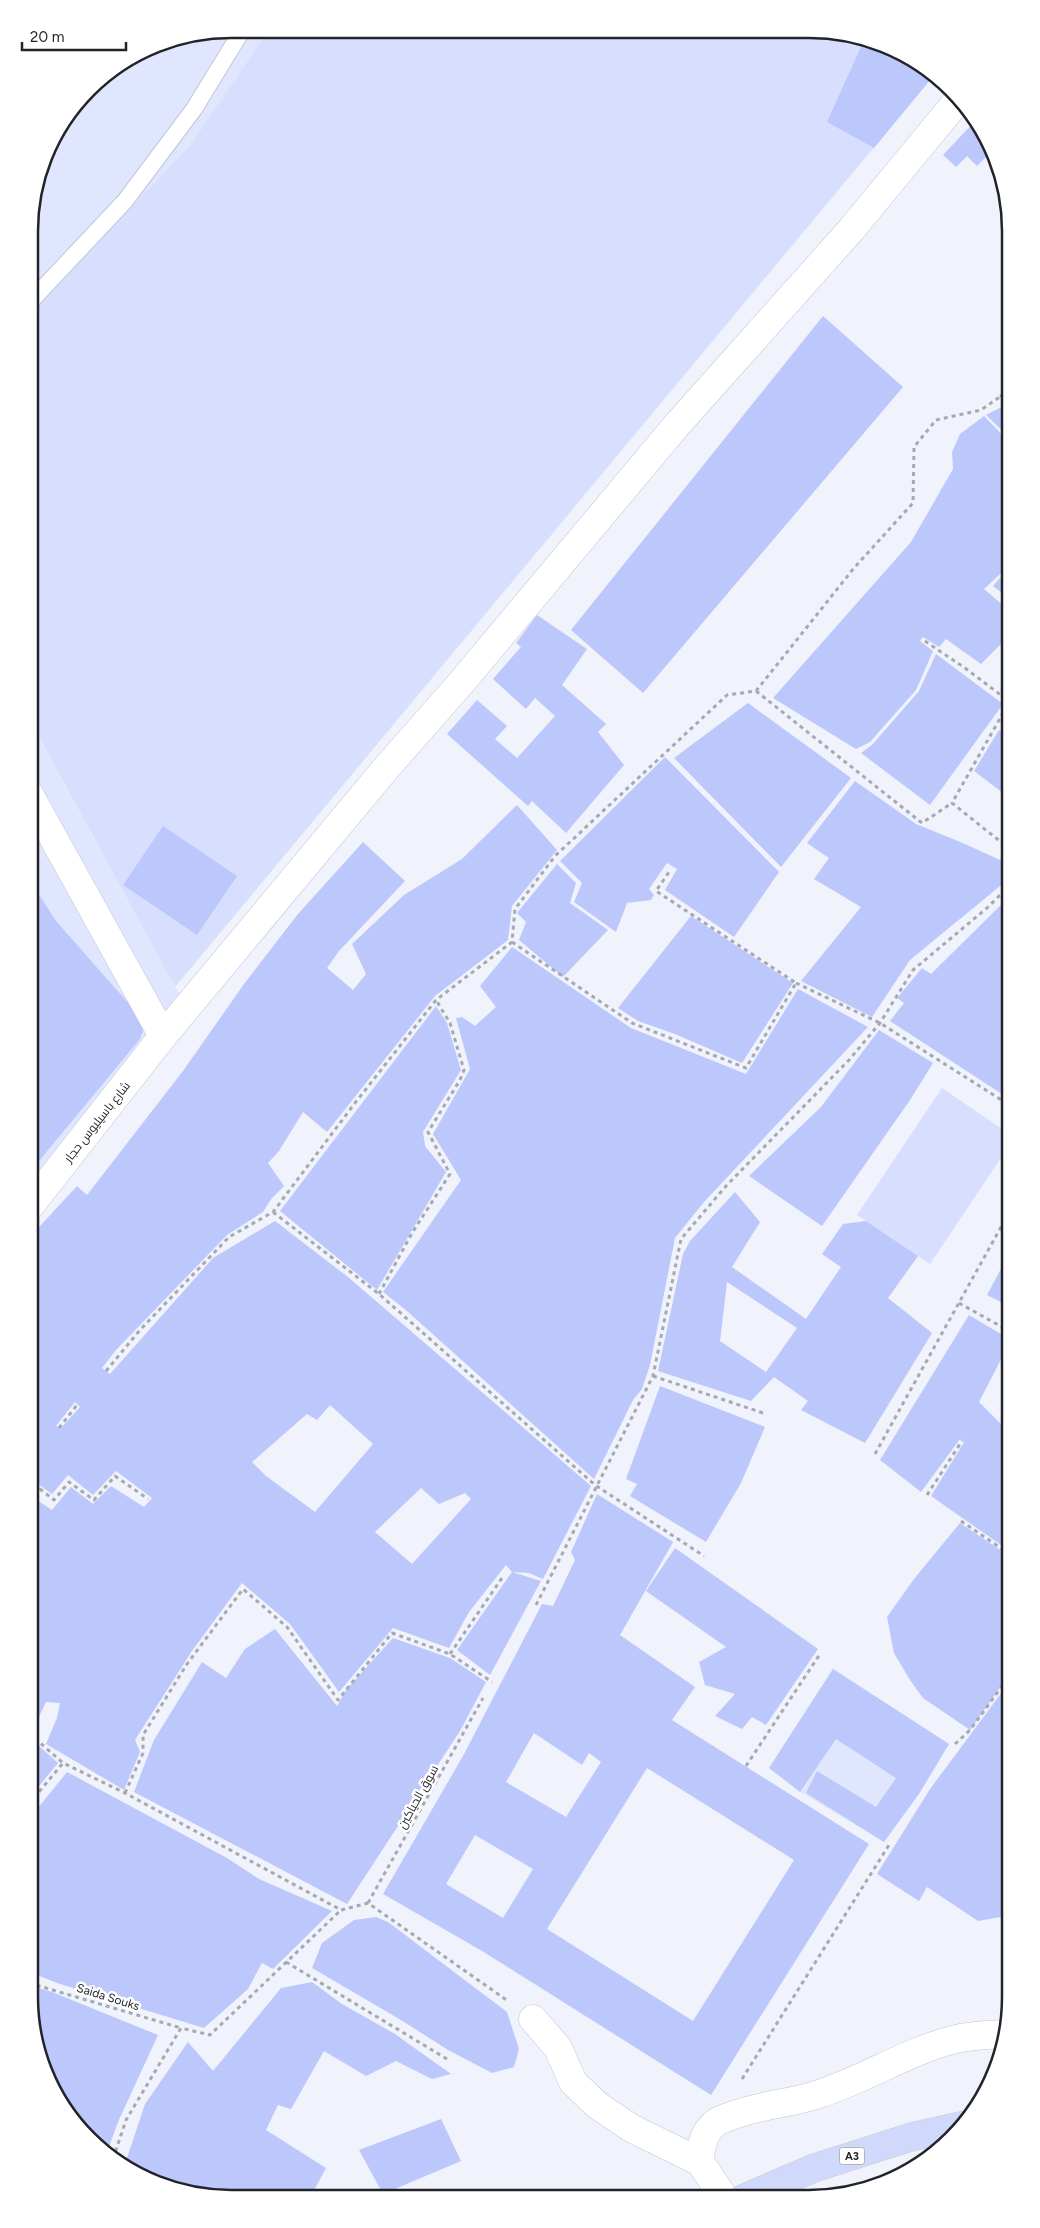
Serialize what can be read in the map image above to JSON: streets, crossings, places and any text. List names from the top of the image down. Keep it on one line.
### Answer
{"streets":{"highway":["A3"],"street":["شارع باسيليوس حجار"],"path":["سوق الحياكين","Saida Souks"]},"scale_bar":"20 m"}
